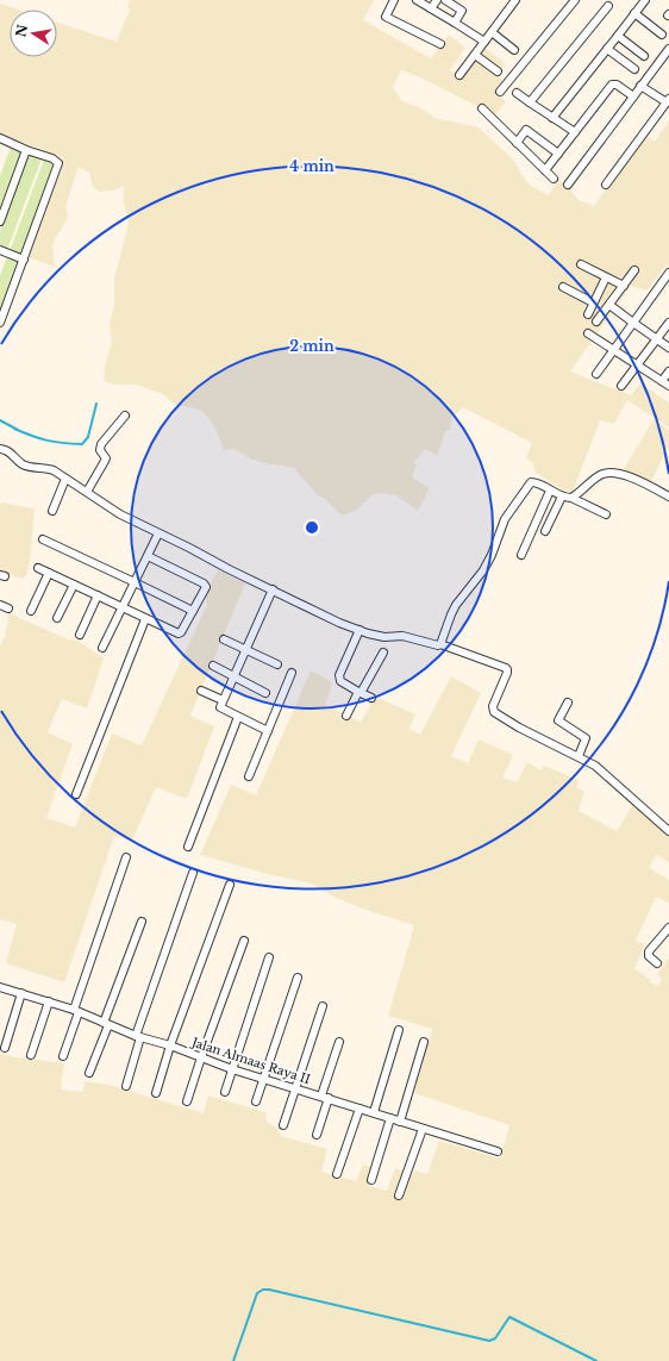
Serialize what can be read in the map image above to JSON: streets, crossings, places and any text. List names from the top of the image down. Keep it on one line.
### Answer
{"streets":{"street":["Jalan Almaas Raya II"]},"north":"left","rings":["4 min","2 min"]}
